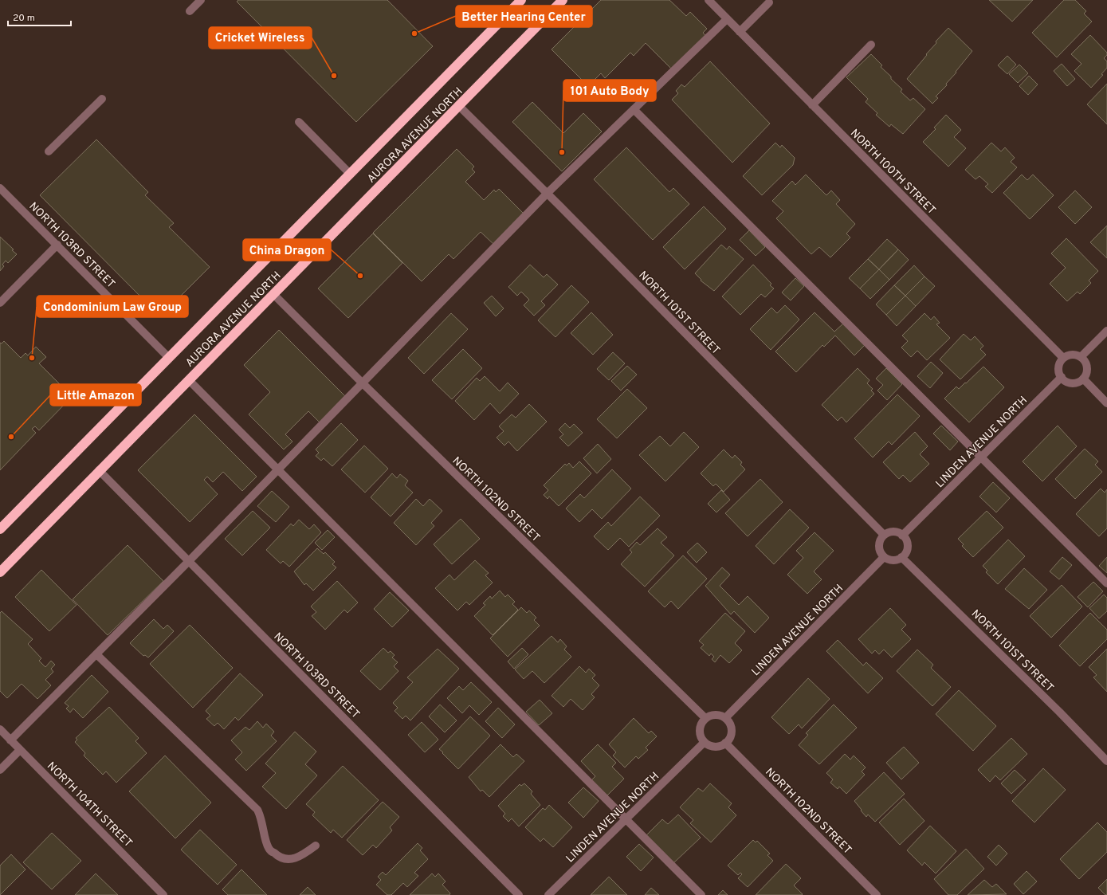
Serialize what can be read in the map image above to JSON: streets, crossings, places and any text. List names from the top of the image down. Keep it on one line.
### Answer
{"streets":{"highway":["AURORA AVENUE NORTH"],"street":["NORTH 100TH STREET","NORTH 103RD STREET","NORTH 101ST STREET","LINDEN AVENUE NORTH","NORTH 102ND STREET","NORTH 104TH STREET"]},"crossings":[["AURORA AVENUE NORTH","NORTH 103RD STREET"],["AURORA AVENUE NORTH","NORTH 101ST STREET"],["AURORA AVENUE NORTH","NORTH 102ND STREET"],["NORTH 100TH STREET","LINDEN AVENUE NORTH"],["NORTH 101ST STREET","LINDEN AVENUE NORTH"],["LINDEN AVENUE NORTH","NORTH 102ND STREET"]],"places":["Better Hearing Center","Cricket Wireless","101 Auto Body","China Dragon","Condominium Law Group","Little Amazon"],"scale_bar":"20 m"}
